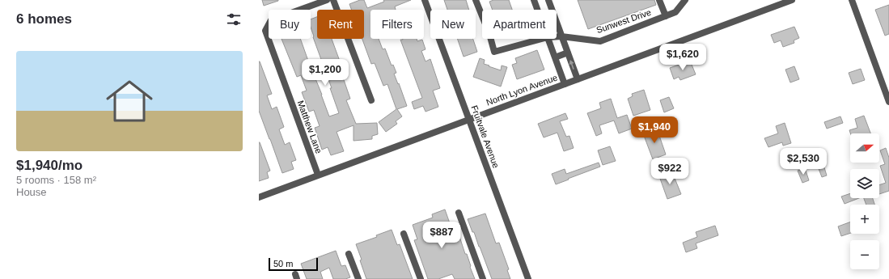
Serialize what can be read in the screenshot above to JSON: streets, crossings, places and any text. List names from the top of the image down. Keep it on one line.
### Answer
{"streets":{"street":["Sunwest Drive","North Lyon Avenue","Matthew Lane","Fruitvale Avenue"]},"crossings":[["North Lyon Avenue","Matthew Lane"],["North Lyon Avenue","Fruitvale Avenue"]],"scale_bar":"50 m","north":"right","page":{"heading":"6 homes","chip":["Buy","Rent","Filters","New","Apartment"],"list":[{"name":"$1,940/mo","note":"5 rooms · 158 m² · House"}],"price":["$1,620","$1,200","$1,940","$2,530","$922","$887"],"map_buttons":["+","−"],"scale":"50 m"}}
